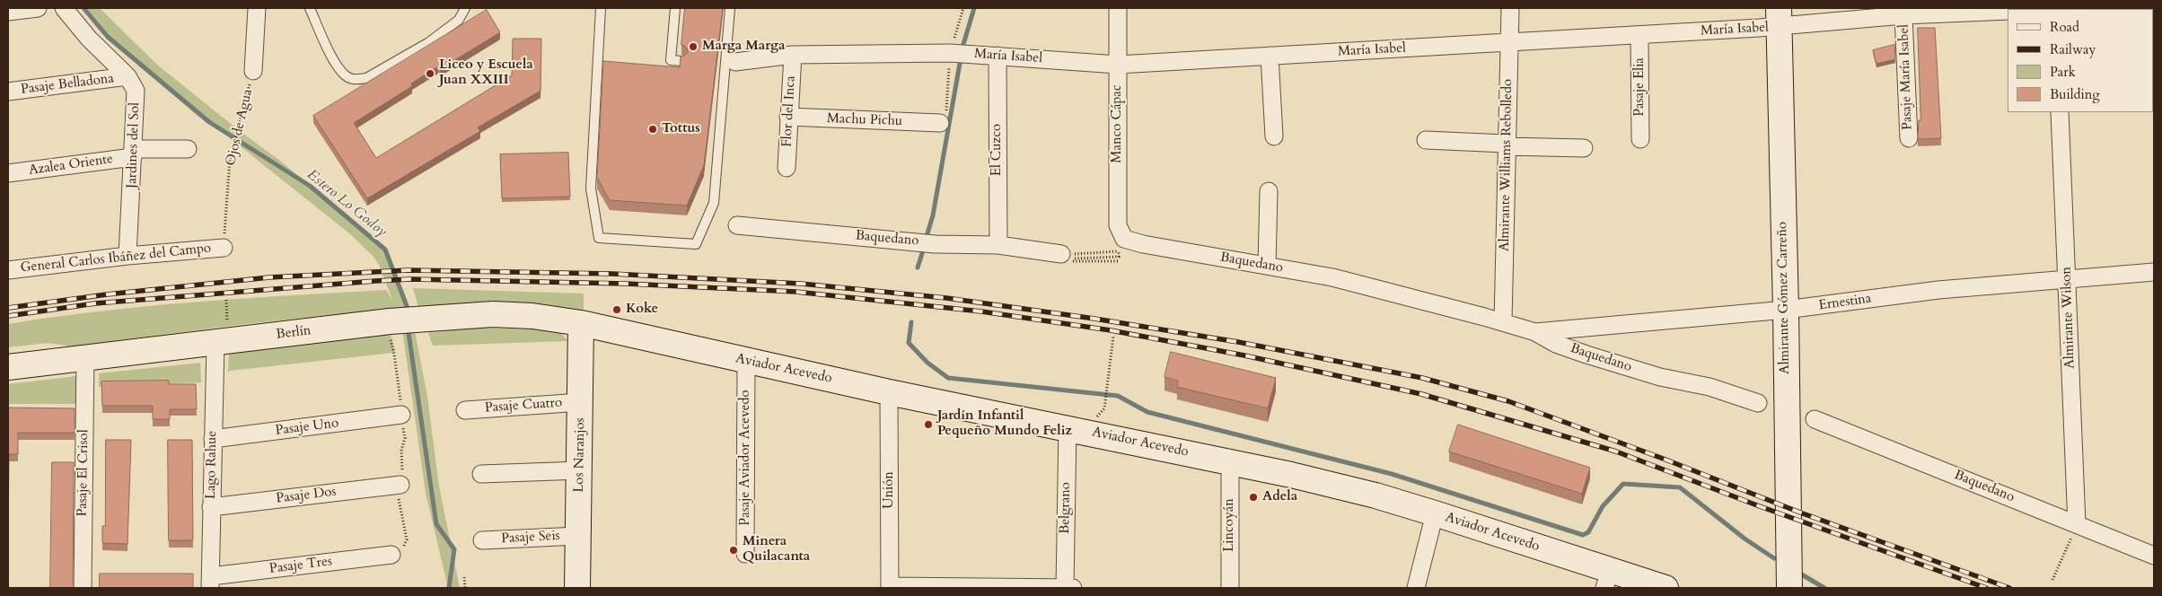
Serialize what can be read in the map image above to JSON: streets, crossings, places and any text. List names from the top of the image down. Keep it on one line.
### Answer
{"streets":{"main road":["Almirante Gómez Carreño","Berlín","Aviador Acevedo","Los Naranjos"],"street":["María Isabel","Pasaje María Isabel","Pasaje Belladona","Pasaje Elia","Flor del Inca","Machu Pichu","Manco Cápac","Ojos de Agua","Jardines del Sol","El Cuzco","Azalea Oriente","Almirante Williams Rebolledo","Baquedano","General Carlos Ibáñez del Campo","Ernestina","Almirante Wilson","Pasaje Cuatro","Pasaje Uno","Pasaje Aviador Acevedo","Lago Rahue","Pasaje El Crisol","Unión","Pasaje Dos","Belgrano","Lincoyán","Pasaje Seis","Pasaje Tres"]},"crossings":[["María Isabel","Pasaje María Isabel"],["María Isabel","Pasaje Elia"],["María Isabel","Flor del Inca"],["María Isabel","Manco Cápac"],["María Isabel","El Cuzco"],["María Isabel","Almirante Williams Rebolledo"],["María Isabel","Almirante Gómez Carreño"],["Pasaje Belladona","Jardines del Sol"],["Flor del Inca","Machu Pichu"],["Manco Cápac","Baquedano"],["Ojos de Agua","General Carlos Ibáñez del Campo"],["Jardines del Sol","Azalea Oriente"],["Jardines del Sol","General Carlos Ibáñez del Campo"],["El Cuzco","Baquedano"],["Almirante Williams Rebolledo","Baquedano"],["Baquedano","Ernestina"],["Baquedano","Almirante Wilson"],["Almirante Gómez Carreño","Ernestina"],["Ernestina","Almirante Wilson"],["Berlín","Aviador Acevedo"],["Berlín","Los Naranjos"],["Berlín","Lago Rahue"],["Berlín","Pasaje El Crisol"],["Aviador Acevedo","Los Naranjos"],["Aviador Acevedo","Pasaje Aviador Acevedo"],["Aviador Acevedo","Unión"],["Aviador Acevedo","Belgrano"],["Aviador Acevedo","Lincoyán"],["Pasaje Cuatro","Los Naranjos"],["Pasaje Uno","Lago Rahue"],["Los Naranjos","Pasaje Seis"],["Lago Rahue","Pasaje Dos"],["Lago Rahue","Pasaje Tres"]],"water":["Estero Lo Godoy"],"places":["Marga Marga","Liceo y Escuela Juan XXIII","Tottus","Koke","Jardín Infantil Pequeño Mundo Feliz","Adela","Minera Quilacanta"],"legend":["Road","Railway","Park","Building"]}
